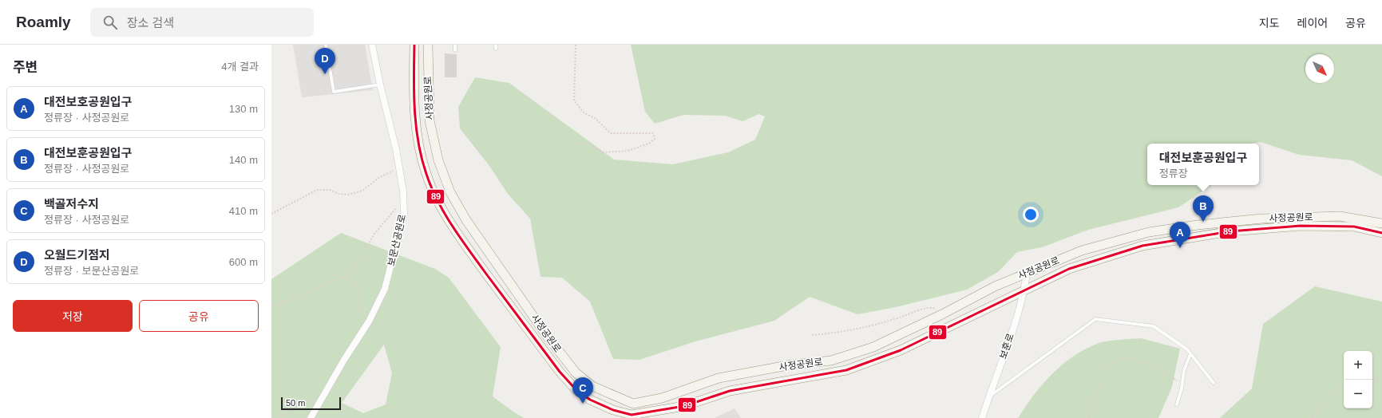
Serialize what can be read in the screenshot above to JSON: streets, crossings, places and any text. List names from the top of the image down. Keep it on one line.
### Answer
{"streets":{"main road":["사정공원로"],"street":["보문산공원로","보훈로"]},"crossings":[["사정공원로","보훈로"]],"lines":["transit line 89"],"scale_bar":"50 m","north":"bottom right","page":{"header":"Roamly","search":"장소 검색","nav":["지도","레이어","공유"],"heading":["주변","4개 결과"],"pins":["D","B","A","C"],"list":[{"mark":"A","name":"대전보호공원입구","note":"정류장 · 사정공원로","value":"130 m"},{"mark":"B","name":"대전보훈공원입구","note":"정류장 · 사정공원로","value":"140 m"},{"mark":"C","name":"백골저수지","note":"정류장 · 사정공원로","value":"410 m"},{"mark":"D","name":"오월드기점지","note":"정류장 · 보문산공원로","value":"600 m"}],"popup":["대전보훈공원입구","정류장"],"buttons":["저장","공유"],"map_buttons":["+","−"],"scale":"50 m"}}
